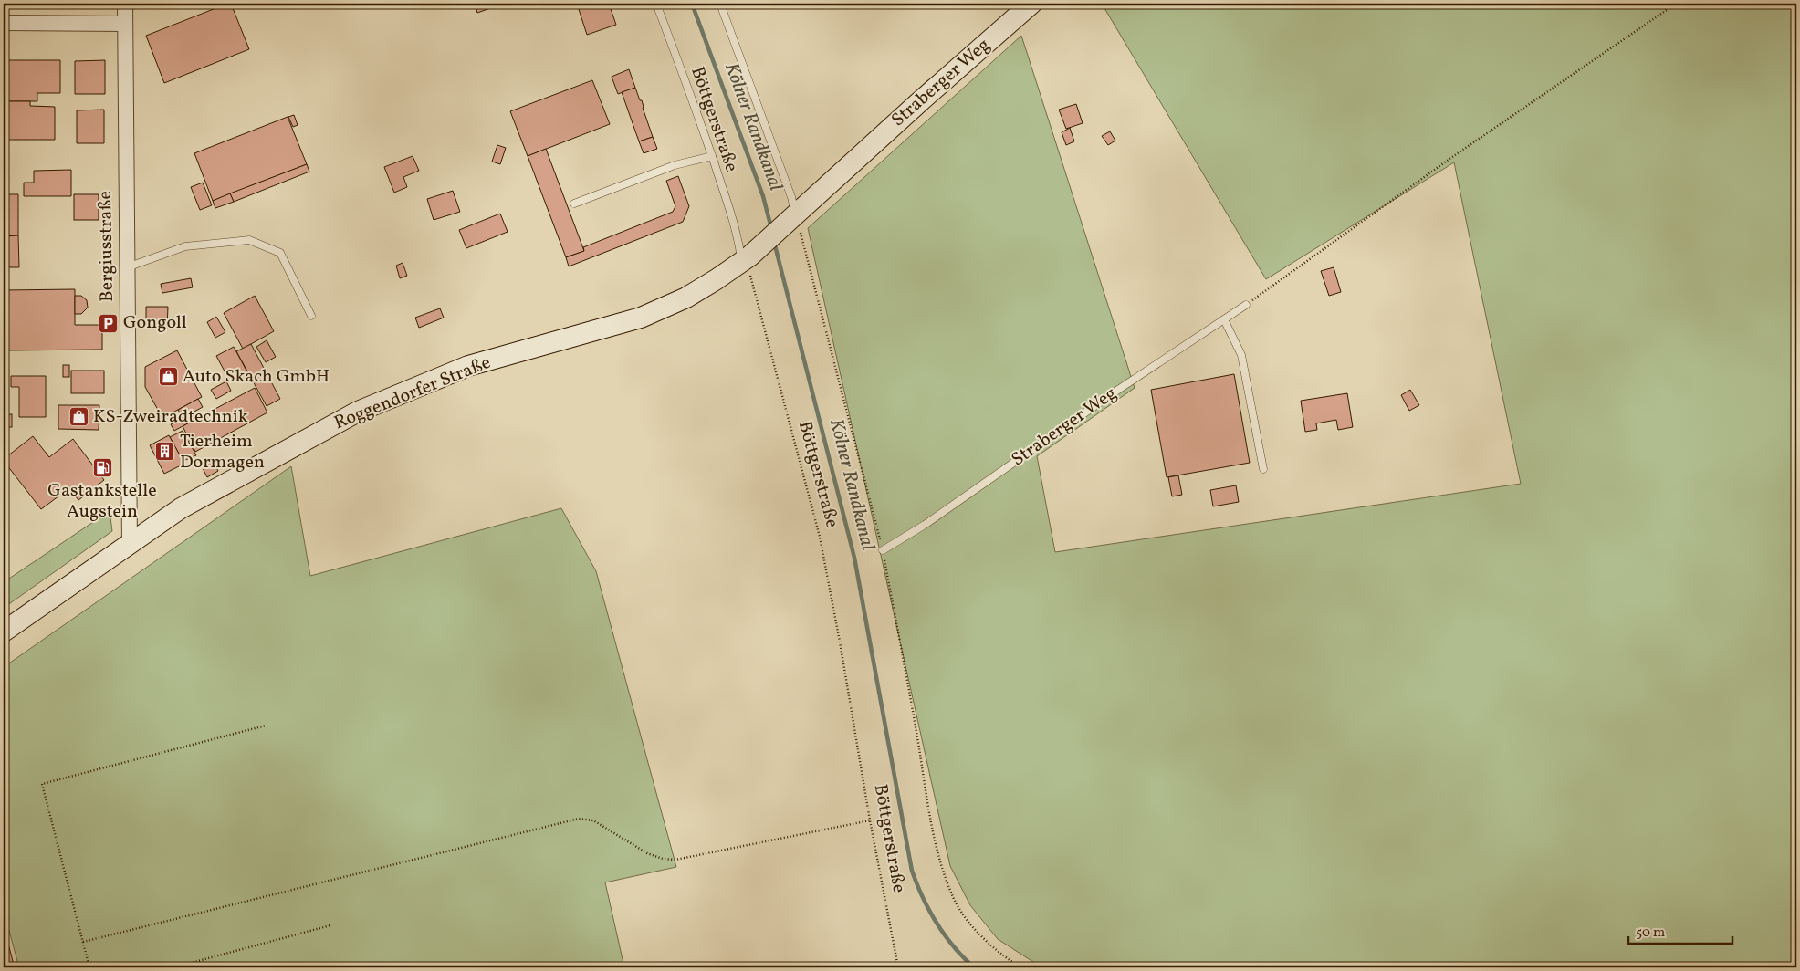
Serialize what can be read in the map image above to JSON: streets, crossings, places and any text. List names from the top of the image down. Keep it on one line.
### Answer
{"streets":{"main road":["Straberger Weg","Roggendorfer Straße"],"street":["Bergiusstraße"],"lane":["Böttgerstraße"]},"crossings":[["Straberger Weg","Böttgerstraße"],["Straberger Weg","Roggendorfer Straße"],["Böttgerstraße","Roggendorfer Straße"],["Bergiusstraße","Roggendorfer Straße"]],"water":["Kölner Randkanal"],"places":{"parking":["Gongoll"],"shop":["Auto Skach GmbH","KS-Zweiradtechnik"],"building":["Tierheim Dormagen"],"fuel station":["Gastankstelle Augstein"]},"scale_bar":"50 m"}
